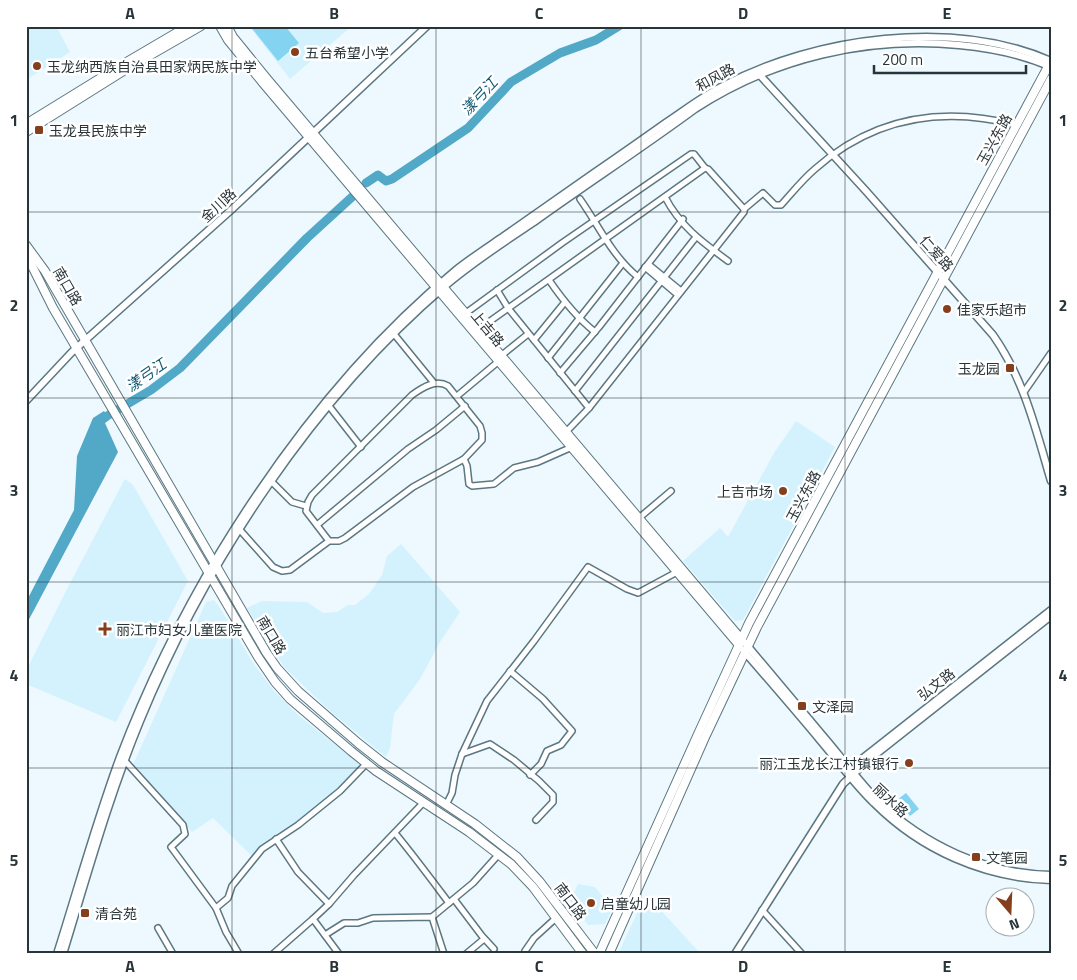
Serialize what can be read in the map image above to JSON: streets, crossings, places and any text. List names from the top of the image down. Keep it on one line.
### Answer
{"streets":{"main road":["玉兴东路","南口路","上吉路"],"street":["和风路","金川路","仁爱路","弘文路","丽水路"]},"crossings":[["和风路","玉兴东路"],["和风路","仁爱路"],["和风路","上吉路"],["玉兴东路","仁爱路"],["玉兴东路","上吉路"],["玉兴东路","丽水路"],["金川路","南口路"],["金川路","上吉路"],["上吉路","丽水路"],["弘文路","丽水路"]],"water":["漾弓江"],"places":{"other":["五台希望小学","玉龙纳西族自治县田家炳民族中学","佳家乐超市","上吉市场","丽江玉龙长江村镇银行","启童幼儿园"],"transit":["玉龙县民族中学","玉龙园","文泽园","文笔园","清合苑"],"health":["丽江市妇女儿童医院"]},"scale_bar":"200 m","north":"bottom","grid":{"columns":["A","B","C","D","E"],"rows":["1","2","3","4","5"]}}
